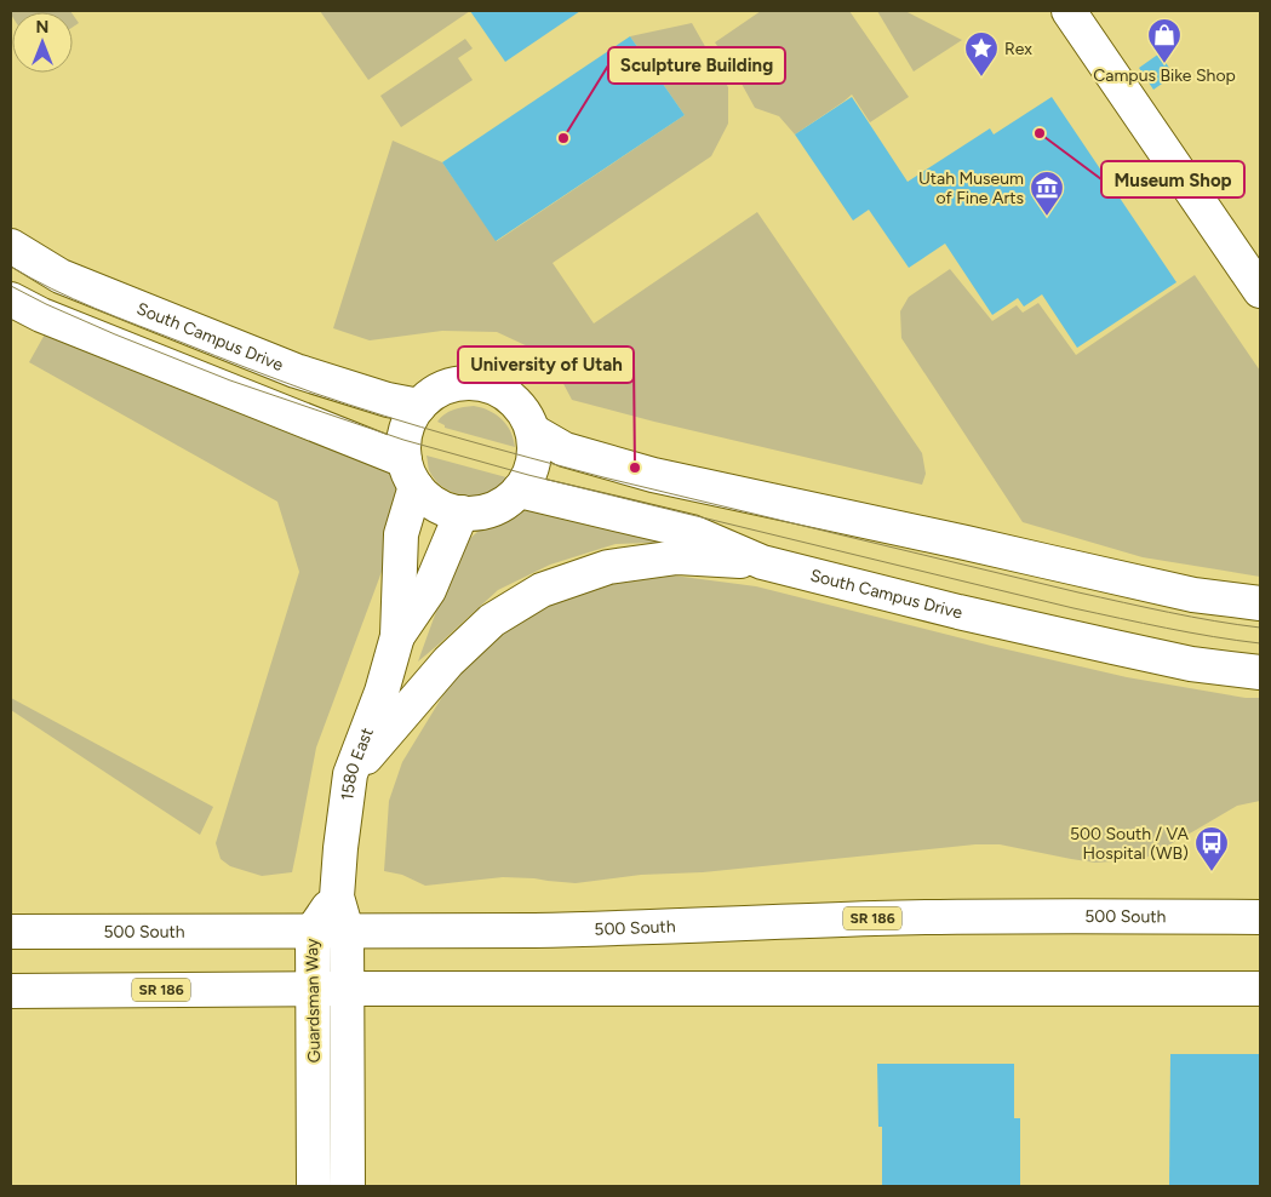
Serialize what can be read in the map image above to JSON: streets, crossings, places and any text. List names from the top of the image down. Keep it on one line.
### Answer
{"streets":{"street":["South Campus Drive","1580 East","500 South","SR 186","Guardsman Way"]},"crossings":[["South Campus Drive","1580 East"],["1580 East","Guardsman Way"],["500 South","Guardsman Way"],["SR 186","Guardsman Way"]],"places":{"shop":["Campus Bike Shop"],"place":["Rex"],"other":["Museum Shop","Sculpture Building","University of Utah"],"museum":["Utah Museum of Fine Arts"],"bus stop":["500 South / VA Hospital (WB)"]},"north":"top"}
